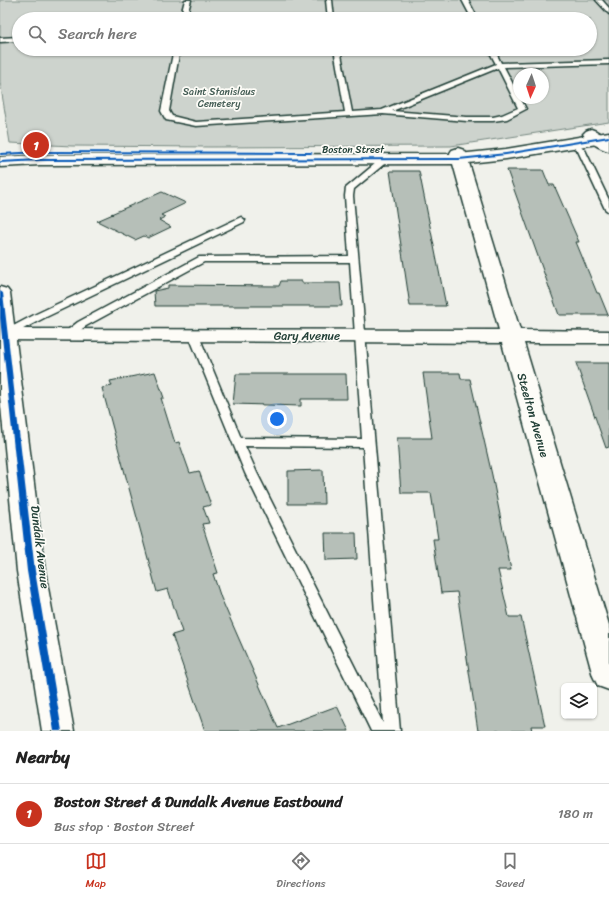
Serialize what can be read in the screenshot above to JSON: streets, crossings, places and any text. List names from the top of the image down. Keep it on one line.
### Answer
{"streets":{"main road":["Boston Street","Gary Avenue","Steelton Avenue","Dundalk Avenue"]},"crossings":[["Boston Street","Steelton Avenue"],["Gary Avenue","Steelton Avenue"],["Gary Avenue","Dundalk Avenue"]],"parks":["Saint Stanislaus Cemetery"],"north":"bottom","page":{"search":"Search here","pins":"1","heading":"Nearby","list":[{"mark":"1","name":"Boston Street & Dundalk Avenue Eastbound","note":"Bus stop · Boston Street","value":"180 m"}],"nav":["Map","Directions","Saved"]}}
